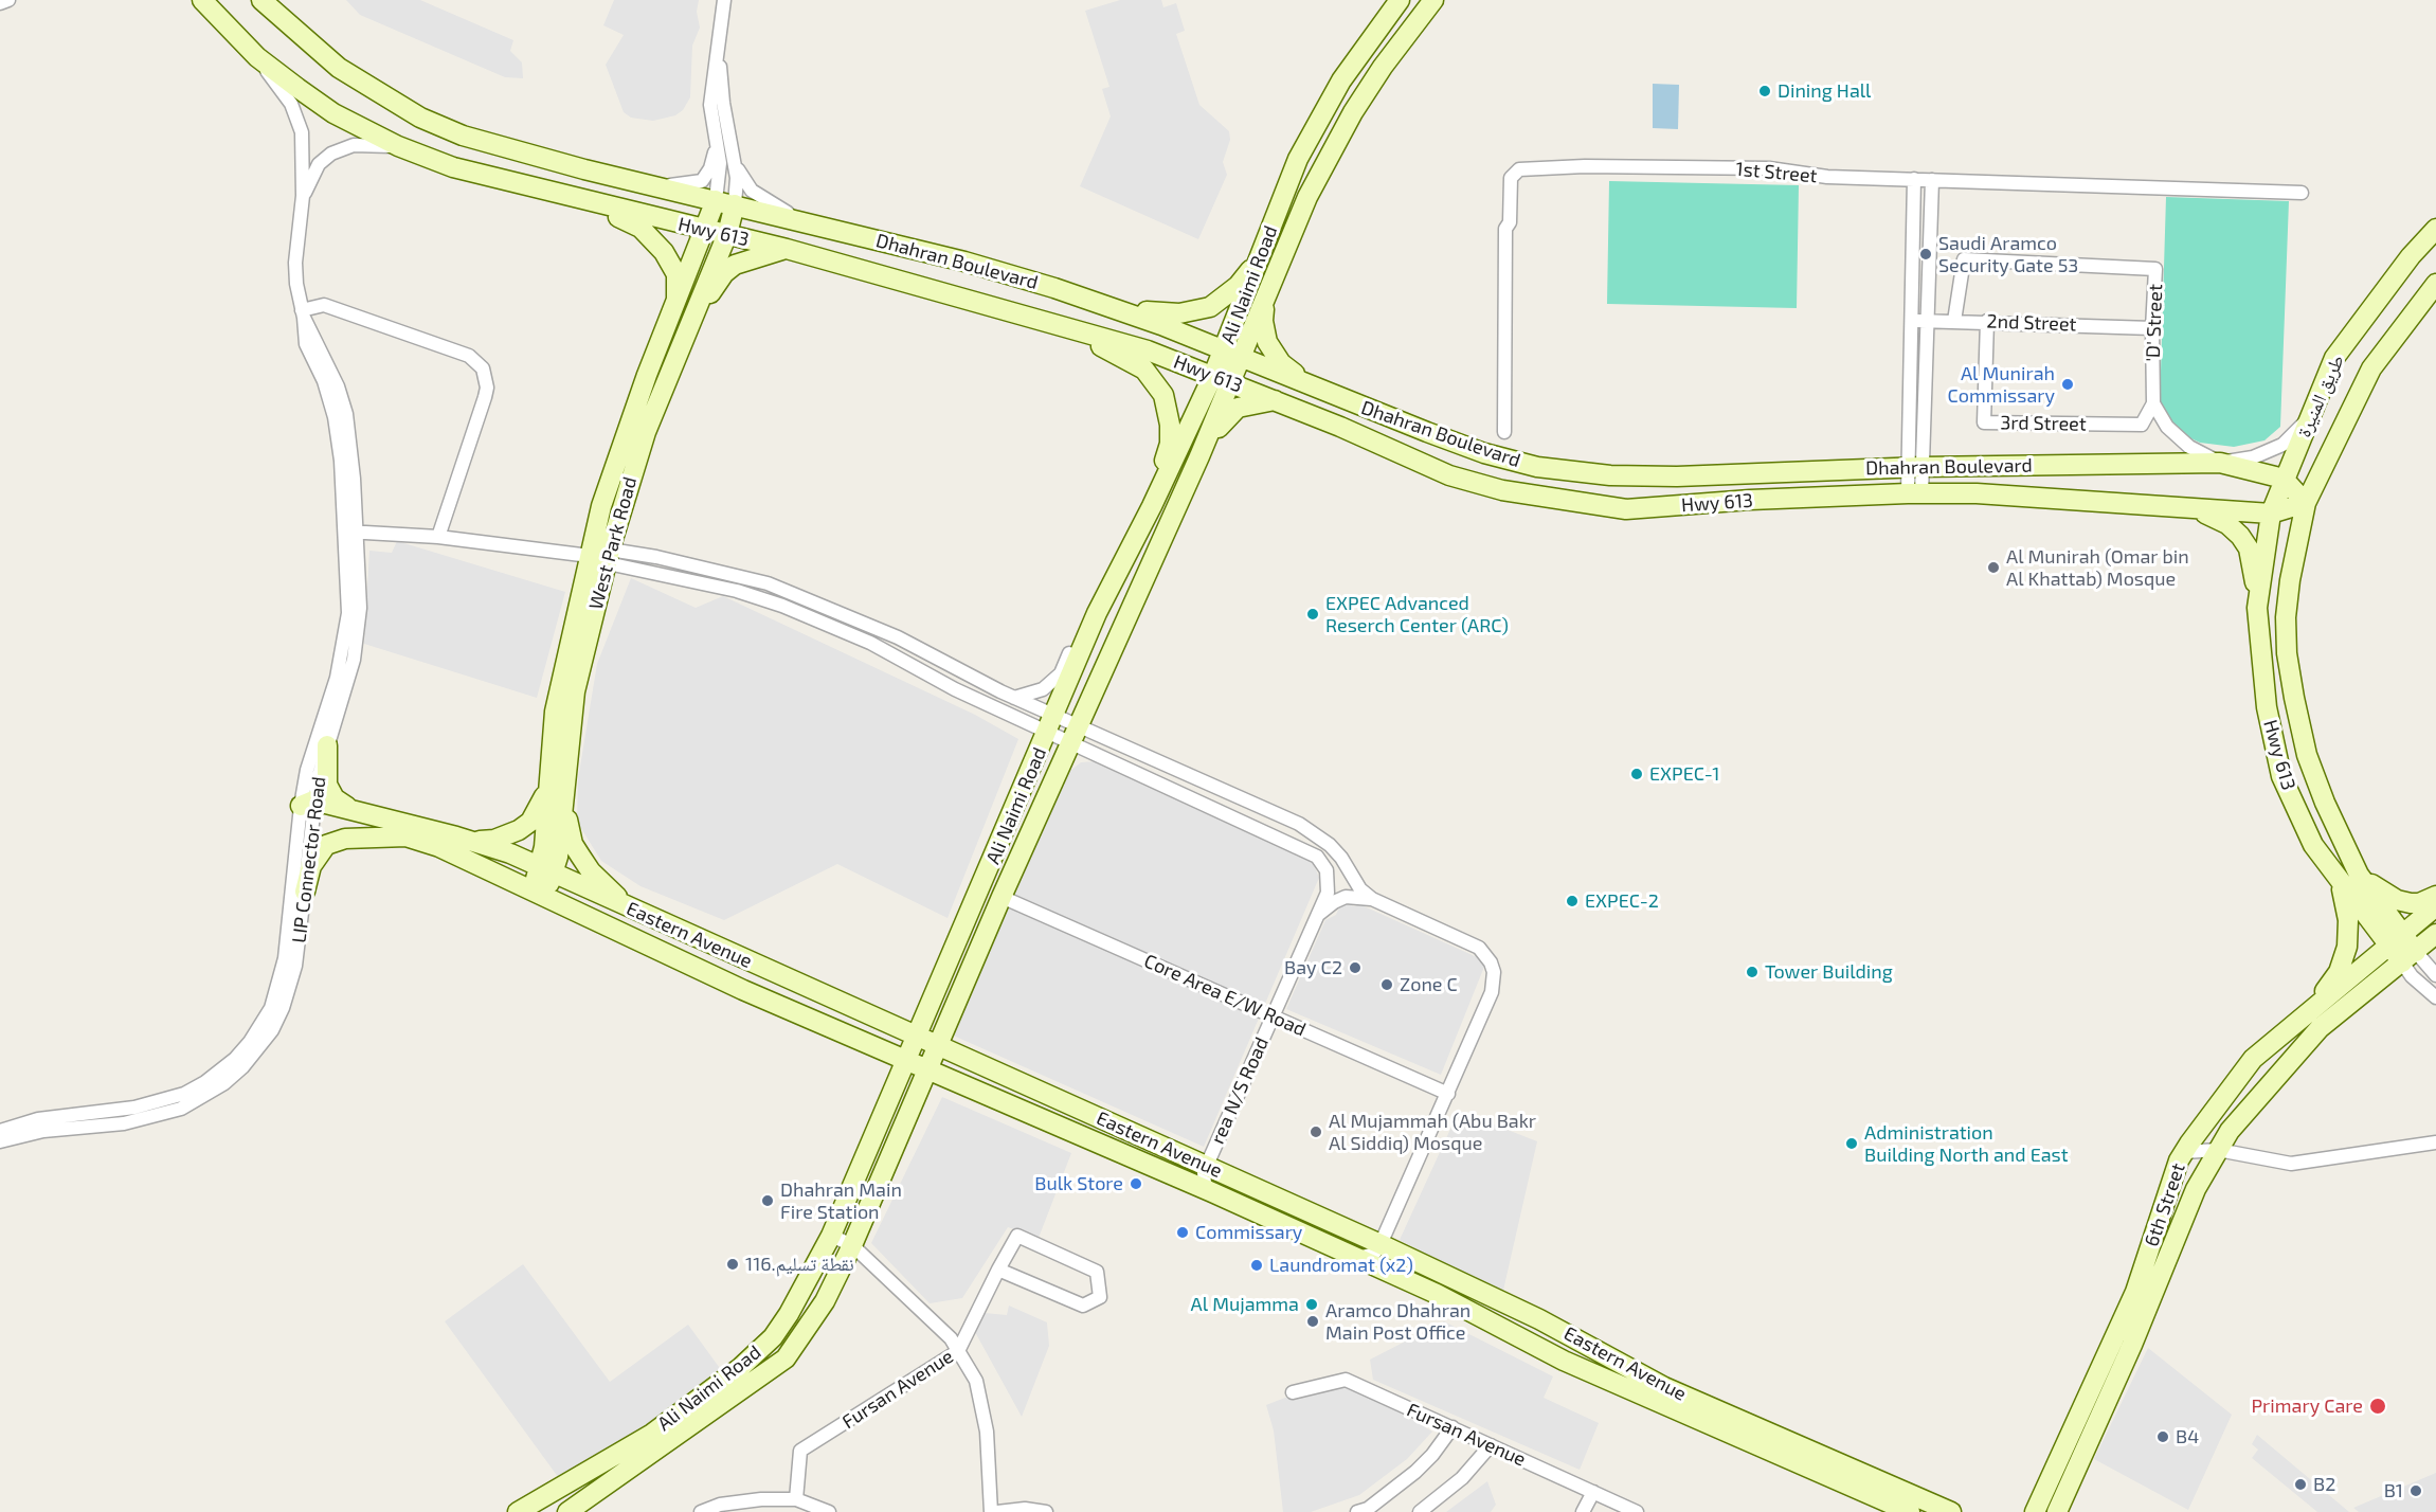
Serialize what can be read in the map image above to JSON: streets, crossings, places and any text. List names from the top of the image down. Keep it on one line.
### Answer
{"streets":{"main road":["Hwy 613","Dhahran Boulevard","Ali Naimi Road","طريق المنيرة","West Park Road","Eastern Avenue","6th Street"],"street":["1st Street","2nd Street","'D' Street","3rd Street","LIP Connector Road","Core Area E/W Road","rea N/S Road","Fursan Avenue"]},"crossings":[["Hwy 613","Ali Naimi Road"],["Hwy 613","طريق المنيرة"],["Hwy 613","West Park Road"],["Hwy 613","LIP Connector Road"],["Hwy 613","6th Street"],["Dhahran Boulevard","Ali Naimi Road"],["Dhahran Boulevard","طريق المنيرة"],["Dhahran Boulevard","West Park Road"],["Ali Naimi Road","Eastern Avenue"],["Ali Naimi Road","Core Area E/W Road"],["Ali Naimi Road","rea N/S Road"],["2nd Street","'D' Street"],["2nd Street","3rd Street"],["'D' Street","3rd Street"],["West Park Road","Eastern Avenue"],["LIP Connector Road","Eastern Avenue"],["Eastern Avenue","rea N/S Road"],["Core Area E/W Road","rea N/S Road"]],"places":["Dining Hall","Saudi Aramco Security Gate 53","Al Munirah Commissary","Al Munirah (Omar bin Al Khattab) Mosque","EXPEC Advanced Reserch Center (ARC)","EXPEC-1","EXPEC-2","Bay C2","Tower Building","Zone C","Al Mujammah (Abu Bakr Al Siddiq) Mosque","Administration Building North and East","Bulk Store","Dhahran Main Fire Station","Commissary","نقطة تسليم.116","Laundromat (x2)","Al Mujamma","Aramco Dhahran Main Post Office","Primary Care","B4","B2","B1"]}
